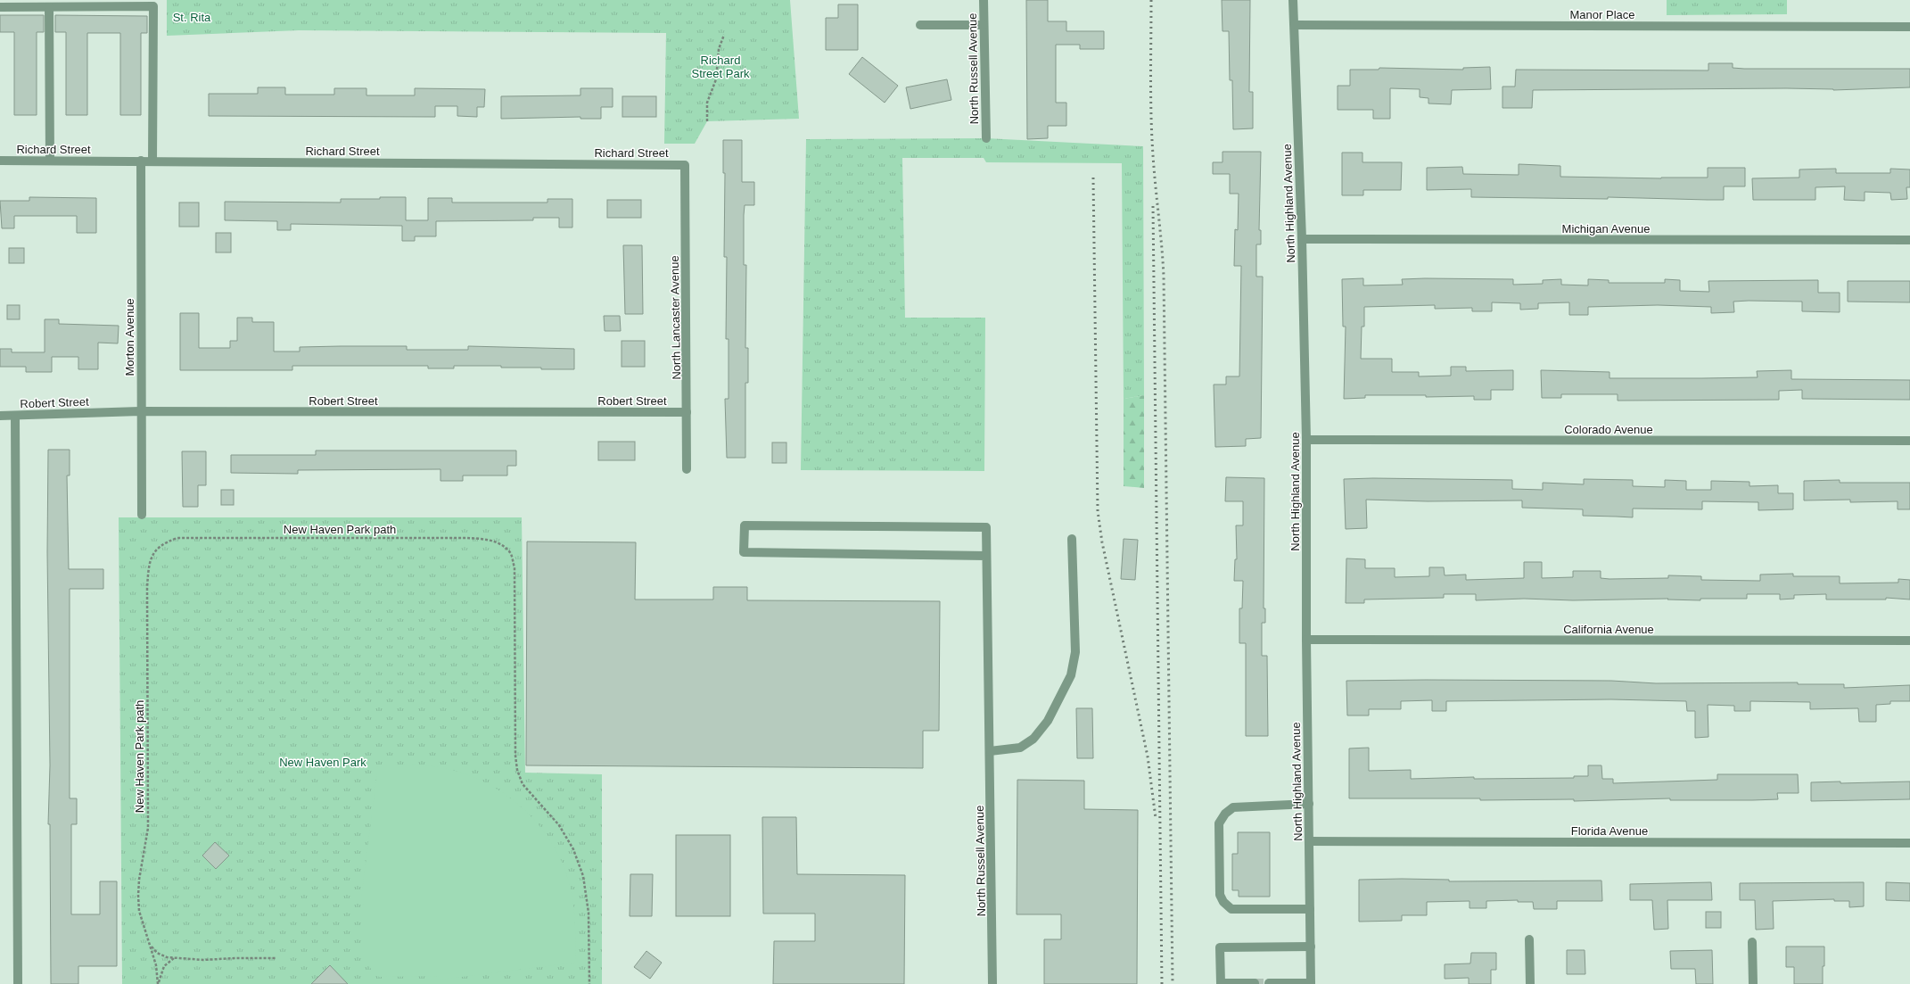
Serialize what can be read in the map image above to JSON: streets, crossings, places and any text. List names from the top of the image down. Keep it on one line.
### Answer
{"streets":{"street":["Manor Place","North Russell Avenue","Richard Street","North Highland Avenue","Michigan Avenue","North Lancaster Avenue","Morton Avenue","Robert Street","Colorado Avenue","California Avenue","Florida Avenue"],"path":["New Haven Park path"]},"crossings":[["Manor Place","North Highland Avenue"],["Richard Street","North Lancaster Avenue"],["Richard Street","Morton Avenue"],["North Highland Avenue","Michigan Avenue"],["North Highland Avenue","Colorado Avenue"],["North Highland Avenue","California Avenue"],["North Highland Avenue","Florida Avenue"],["North Lancaster Avenue","Robert Street"],["Morton Avenue","Robert Street"]],"parks":["St. Rita","Richard Street Park","New Haven Park"]}
